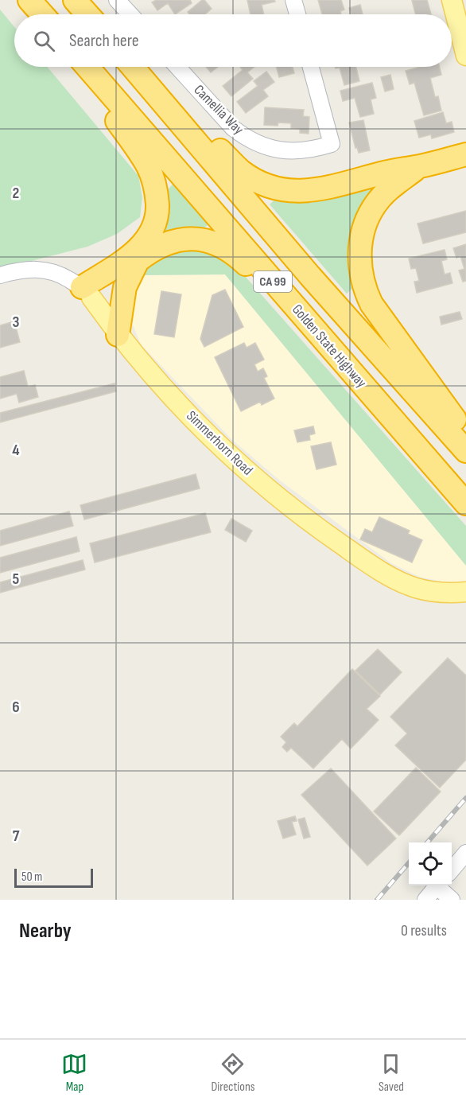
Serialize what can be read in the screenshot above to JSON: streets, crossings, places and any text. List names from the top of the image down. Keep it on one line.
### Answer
{"streets":{"highway":["CA 99","Golden State Highway"],"main road":["Simmerhorn Road"],"street":["Camellia Way"]},"scale_bar":"50 m","page":{"search":"Search here","scale":"50 m","heading":["Nearby","0 results"],"nav":["Map","Directions","Saved"]},"grid":{"rows":["2","3","4","5","6","7"]}}
